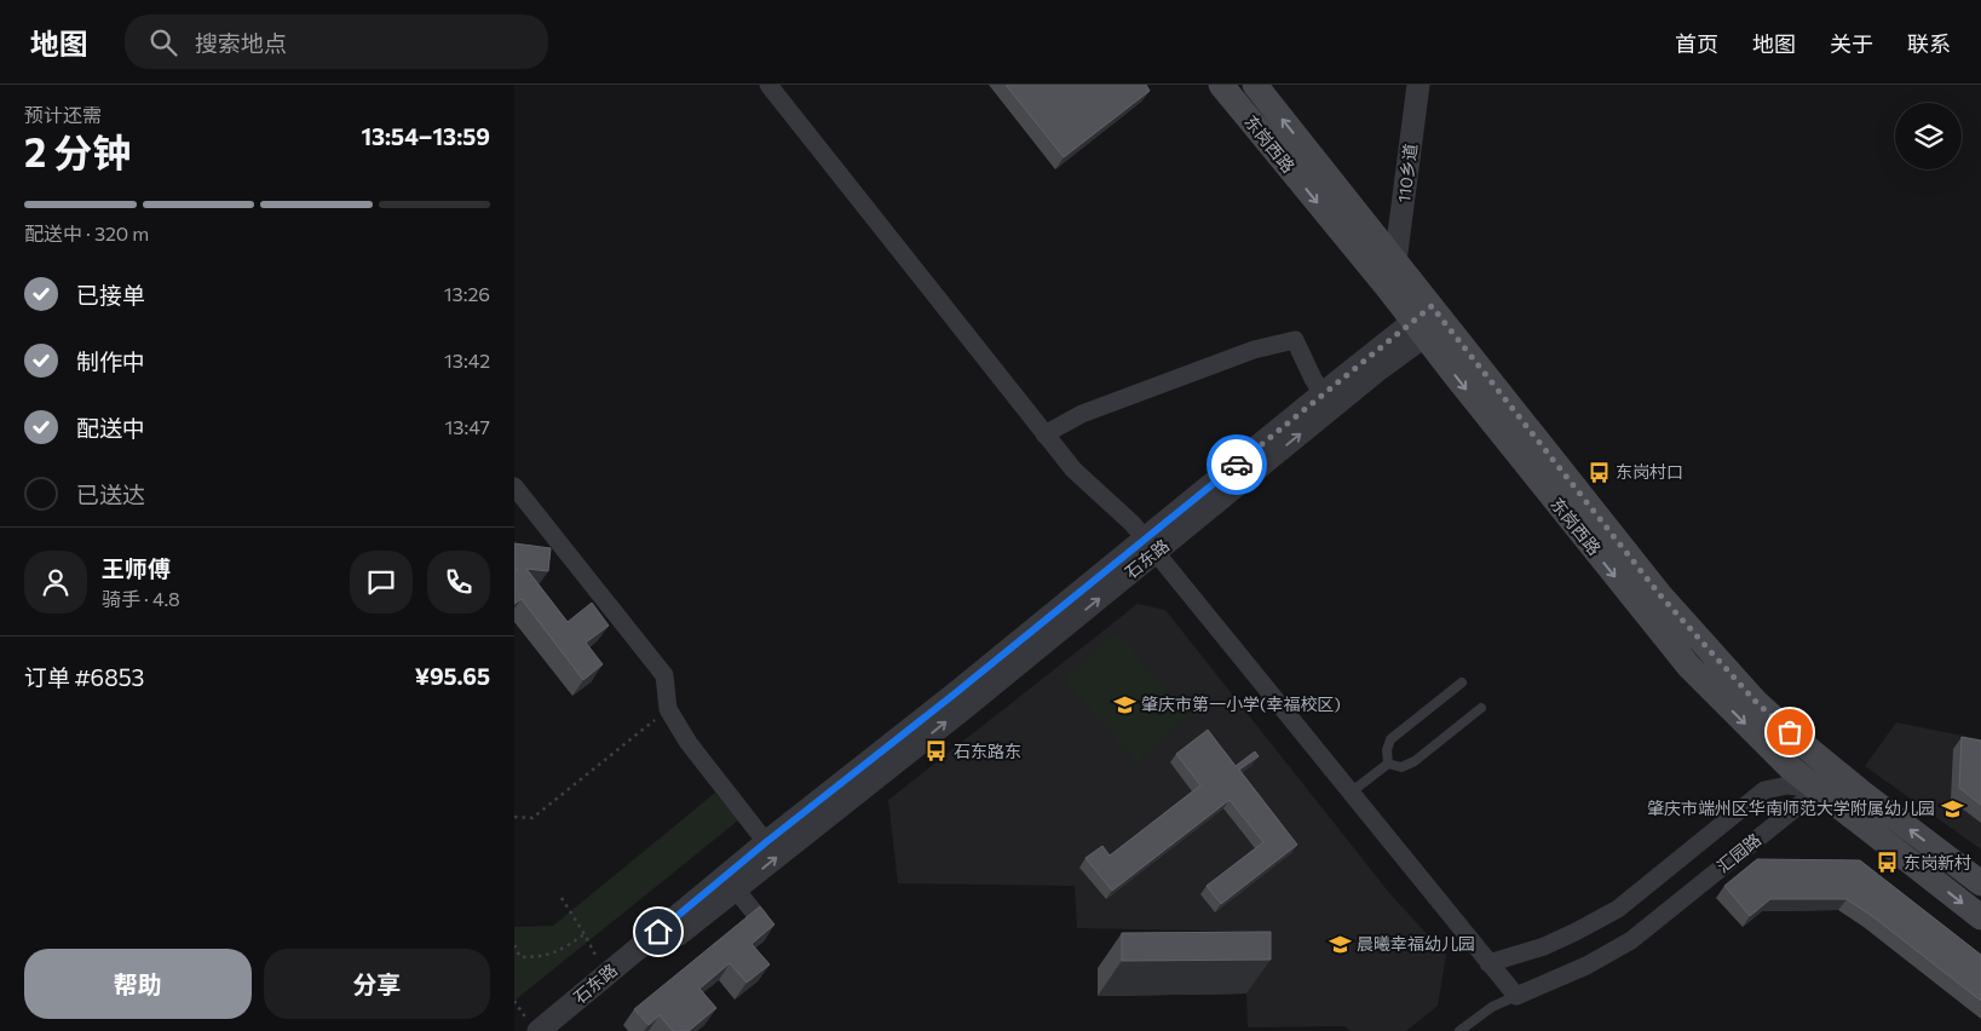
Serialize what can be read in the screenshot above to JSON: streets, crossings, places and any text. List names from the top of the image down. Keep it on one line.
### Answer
{"streets":{"main road":["东岗西路"],"street":["110乡道","石东路","汇园路"]},"crossings":[["东岗西路","110乡道"],["东岗西路","石东路"],["东岗西路","汇园路"]],"places":{"bus stop":["东岗村口","石东路东","东岗新村"],"school or university":["肇庆市第一小学(幸福校区)","肇庆市端州区华南师范大学附属幼儿园","晨曦幸福幼儿园"]},"page":{"header":"地图","search":"搜索地点","nav":["首页","地图","关于","联系"],"heading":["2 分钟","预计还需","13:54–13:59"],"panel":["王师傅","骑手 · 4.8","订单 #6853","¥95.65"],"bar":"配送中 · 320 m","list":[["已接单","13:26"],["制作中","13:42"],["配送中","13:47"],"已送达"],"buttons":["帮助","分享"]}}
